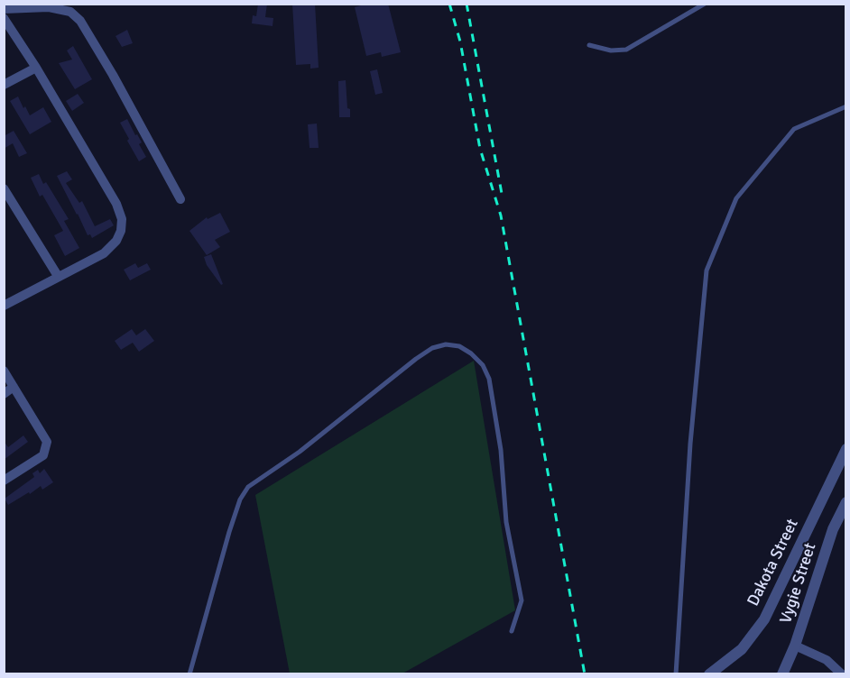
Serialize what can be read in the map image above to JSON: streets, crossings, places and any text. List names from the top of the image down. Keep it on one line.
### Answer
{"streets":{"street":["Dakota Street","Vygie Street"]}}
